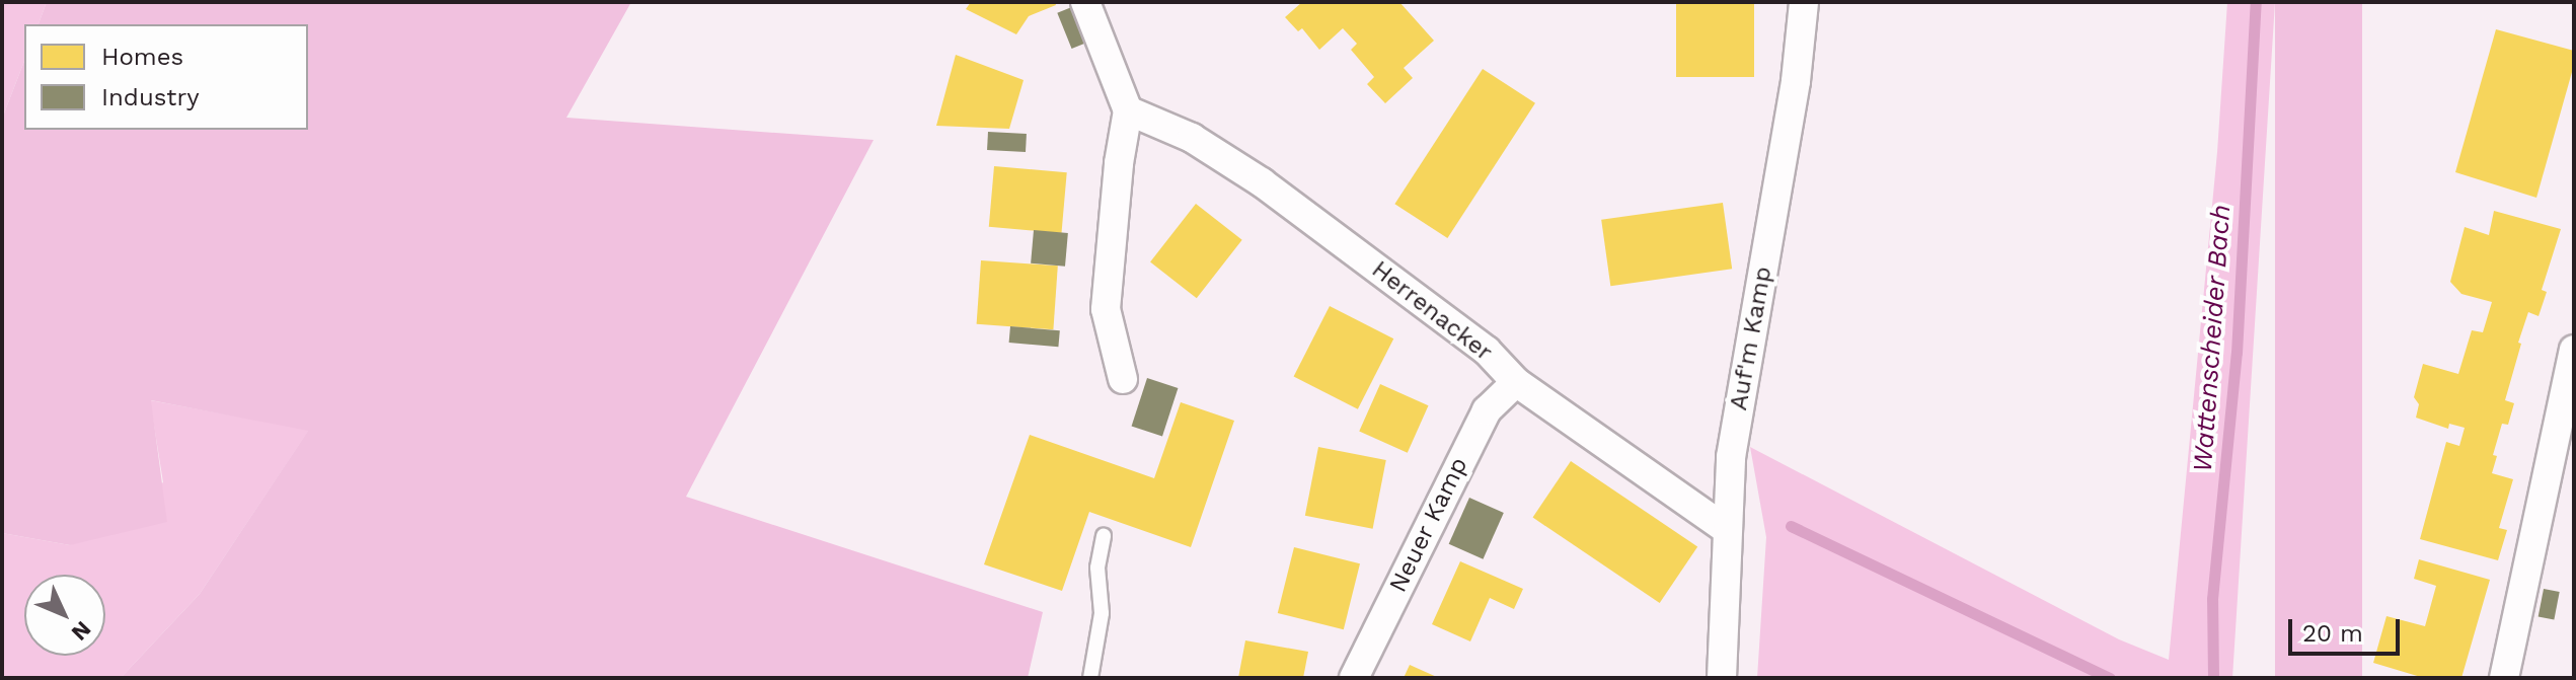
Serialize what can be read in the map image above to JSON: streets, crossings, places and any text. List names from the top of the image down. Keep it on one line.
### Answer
{"streets":{"street":["Herrenacker","Auf'm Kamp","Neuer Kamp"]},"crossings":[["Herrenacker","Auf'm Kamp"],["Herrenacker","Neuer Kamp"]],"water":["Wattenscheider Bach"],"legend":["Homes","Industry"],"scale_bar":"20 m","north":"bottom right"}
